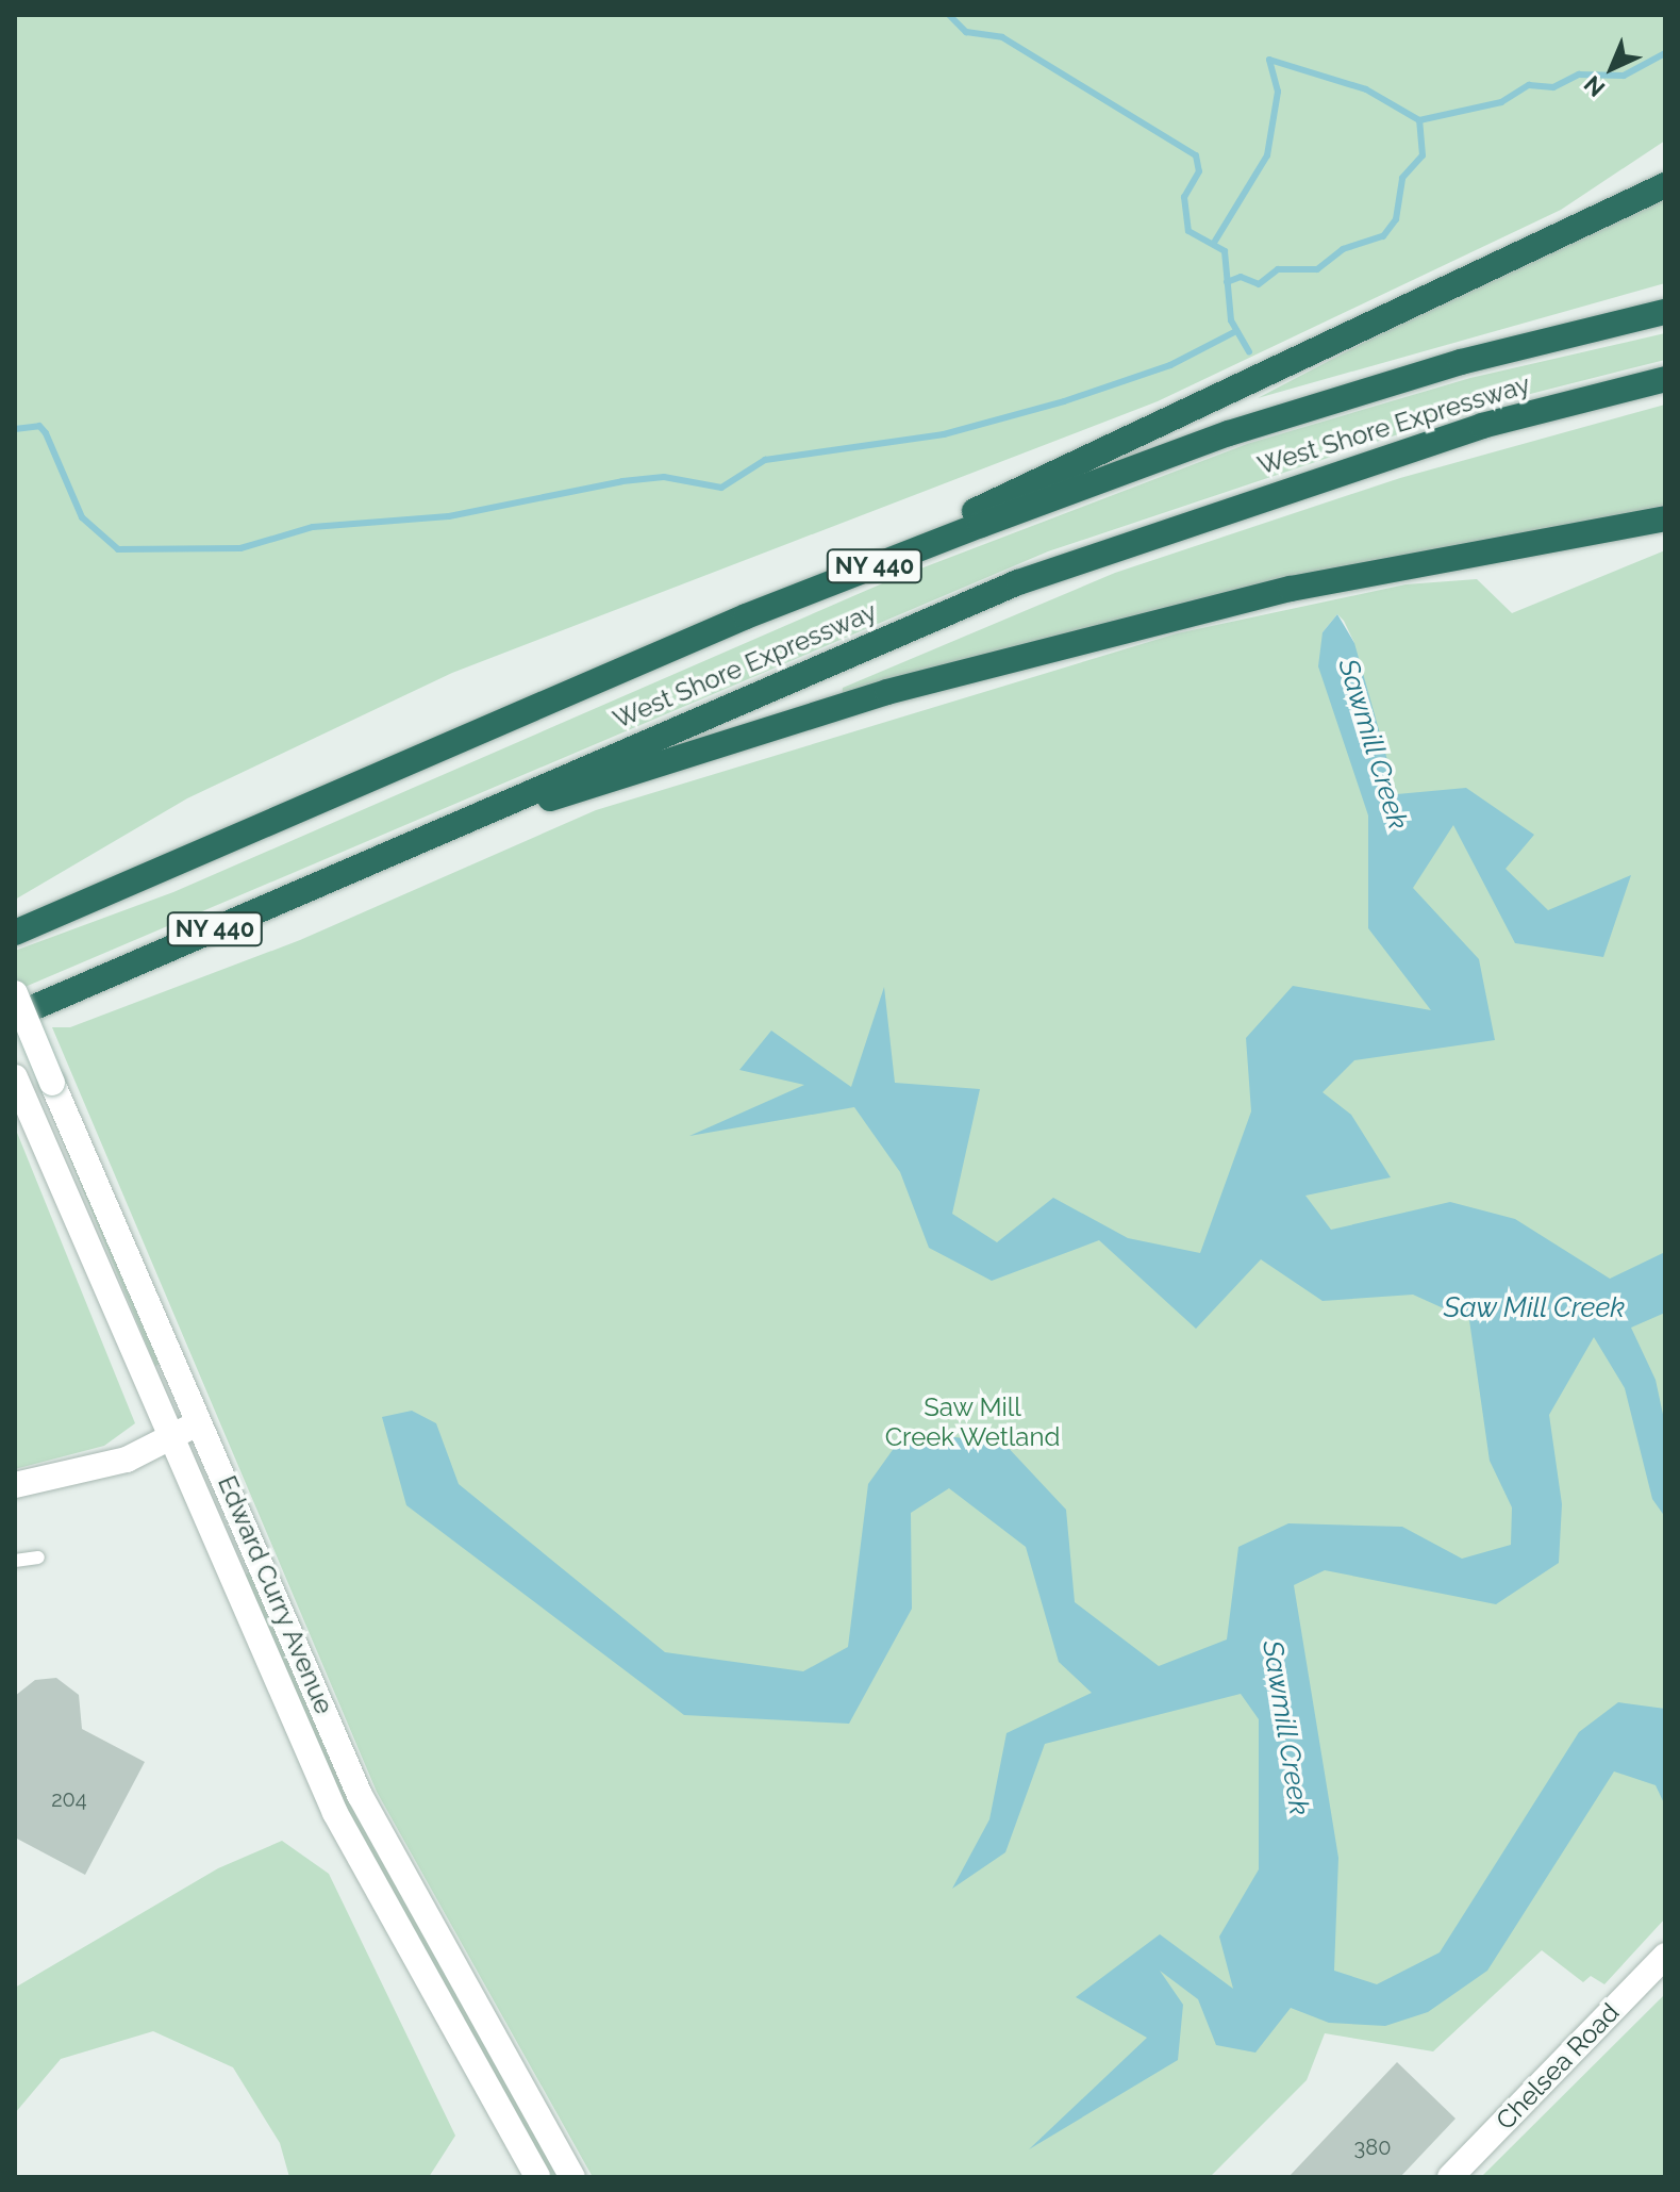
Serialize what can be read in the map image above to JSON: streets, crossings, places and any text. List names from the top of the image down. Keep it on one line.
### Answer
{"streets":{"highway":["West Shore Expressway","NY 440"],"street":["Edward Curry Avenue","Chelsea Road"]},"water":["Sawmill Creek","Saw Mill Creek"],"parks":["Saw Mill Creek Wetland"],"house_numbers":["204","380"],"north":"bottom left"}
